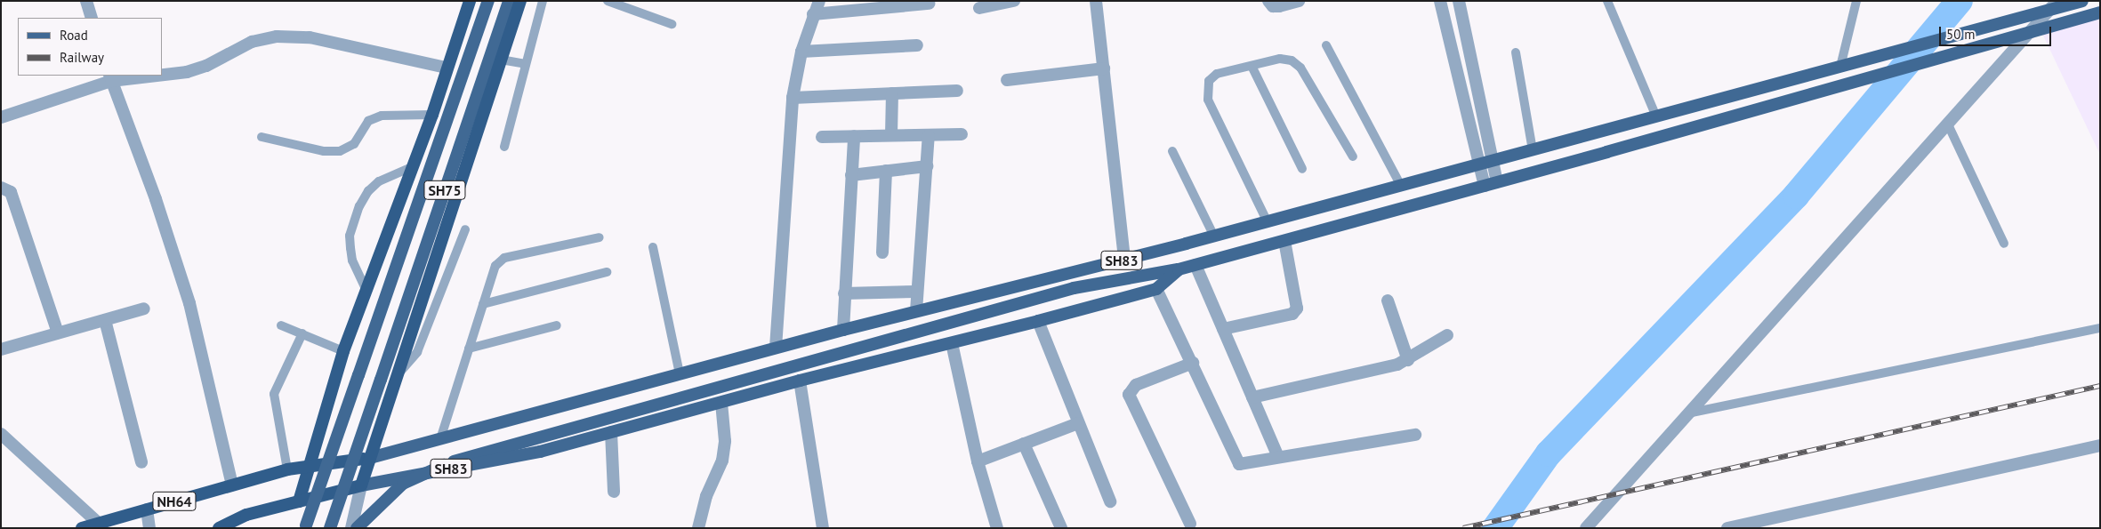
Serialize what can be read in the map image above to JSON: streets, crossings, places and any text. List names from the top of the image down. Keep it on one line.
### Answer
{"streets":{"highway":["NH64"],"main road":["SH75","SH83"]},"crossings":[["SH83","NH64"]],"legend":["Road","Railway"],"scale_bar":"50 m"}
